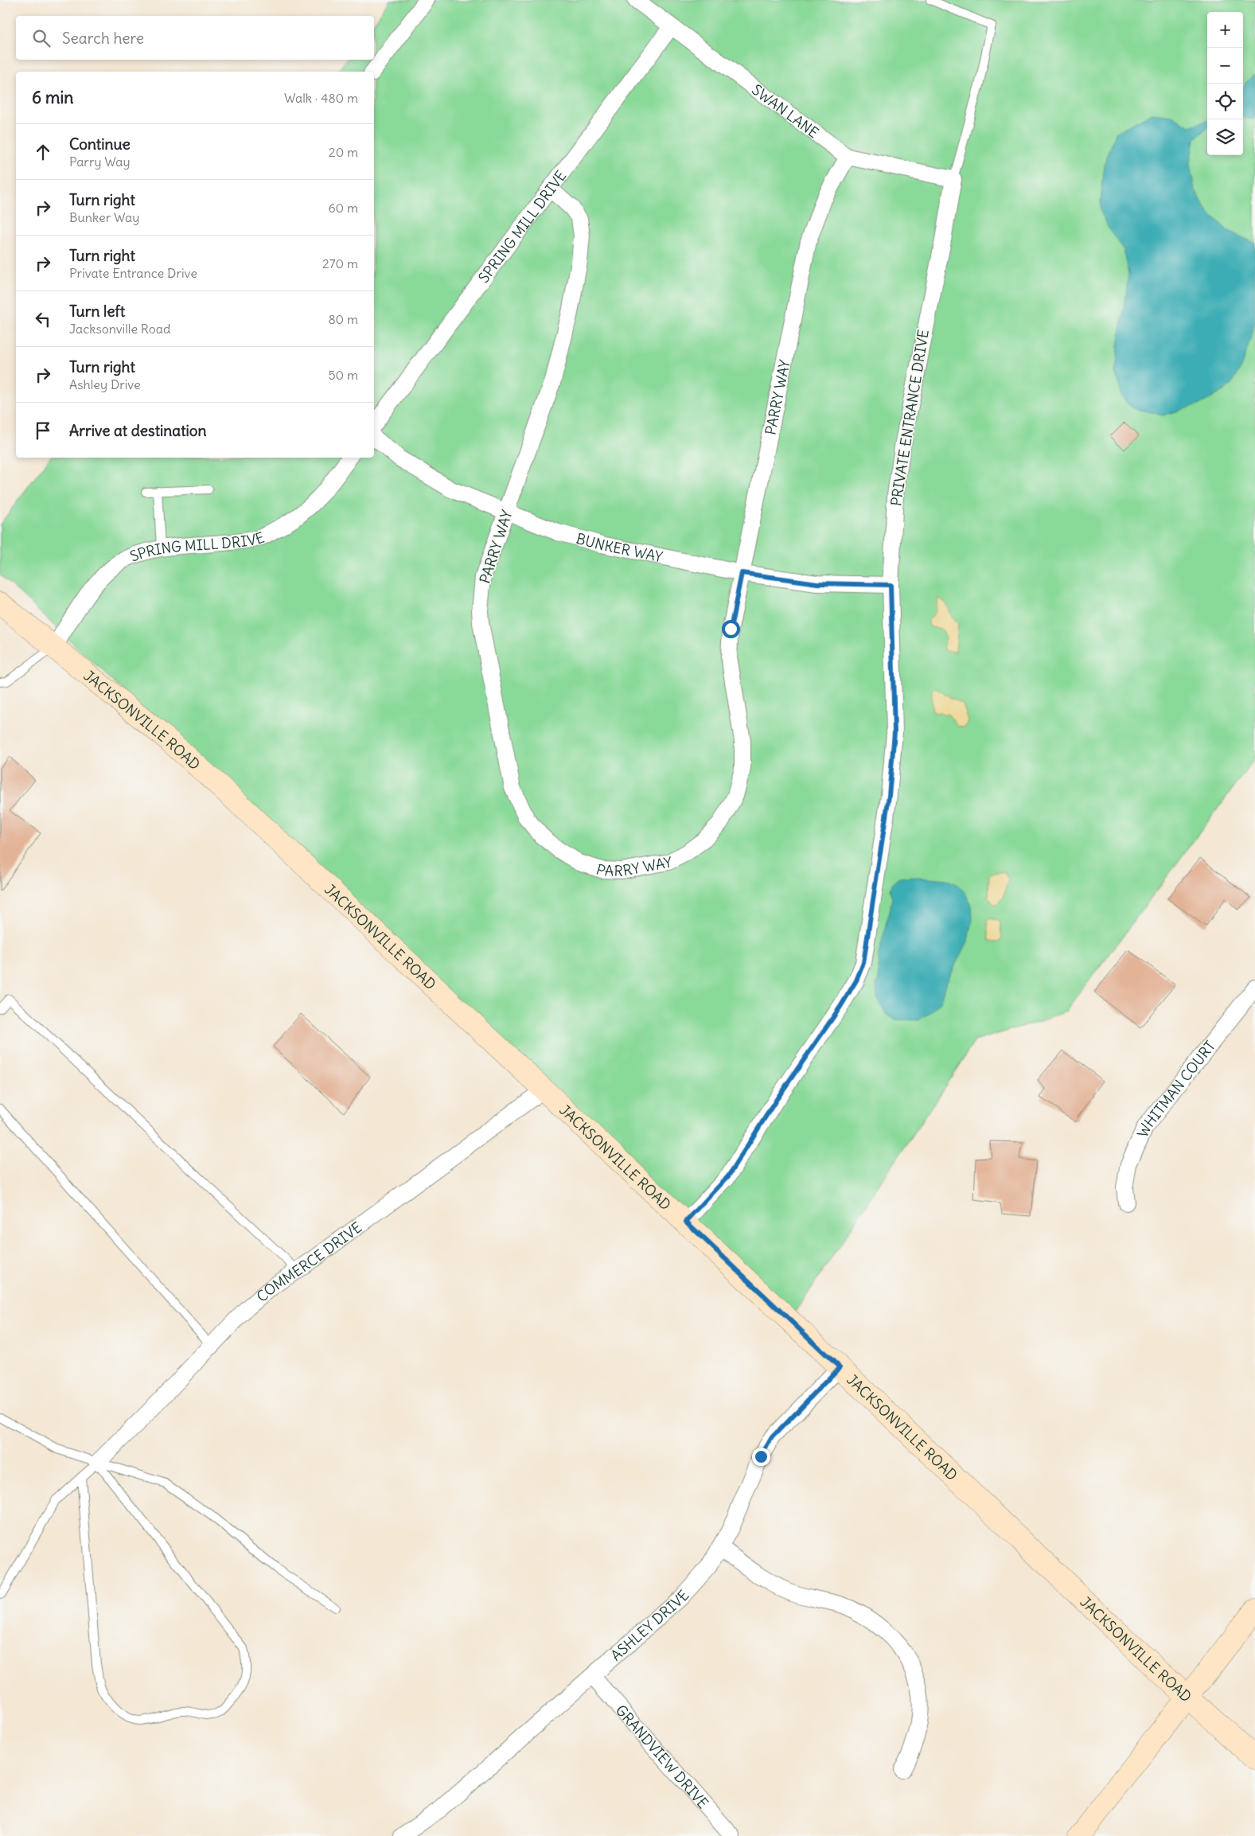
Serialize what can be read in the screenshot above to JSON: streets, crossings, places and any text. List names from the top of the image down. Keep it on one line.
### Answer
{"streets":{"main road":["JACKSONVILLE ROAD"],"street":["SWAN LANE","SPRING MILL DRIVE","PARRY WAY","PRIVATE ENTRANCE DRIVE","BUNKER WAY","WHITMAN COURT","COMMERCE DRIVE","ASHLEY DRIVE","GRANDVIEW DRIVE"]},"crossings":[["SWAN LANE","SPRING MILL DRIVE"],["SWAN LANE","PARRY WAY"],["SWAN LANE","PRIVATE ENTRANCE DRIVE"],["SPRING MILL DRIVE","PARRY WAY"],["SPRING MILL DRIVE","JACKSONVILLE ROAD"],["PARRY WAY","BUNKER WAY"],["PRIVATE ENTRANCE DRIVE","BUNKER WAY"],["PRIVATE ENTRANCE DRIVE","JACKSONVILLE ROAD"],["JACKSONVILLE ROAD","COMMERCE DRIVE"],["JACKSONVILLE ROAD","ASHLEY DRIVE"],["ASHLEY DRIVE","GRANDVIEW DRIVE"]],"page":{"map_buttons":["+","−"],"search":"Search here","heading":["6 min","Walk · 480 m"],"list":[["Continue","Parry Way","20 m"],["Turn right","Bunker Way","60 m"],["Turn right","Private Entrance Drive","270 m"],["Turn left","Jacksonville Road","80 m"],["Turn right","Ashley Drive","50 m"],"Arrive at destination"]}}
